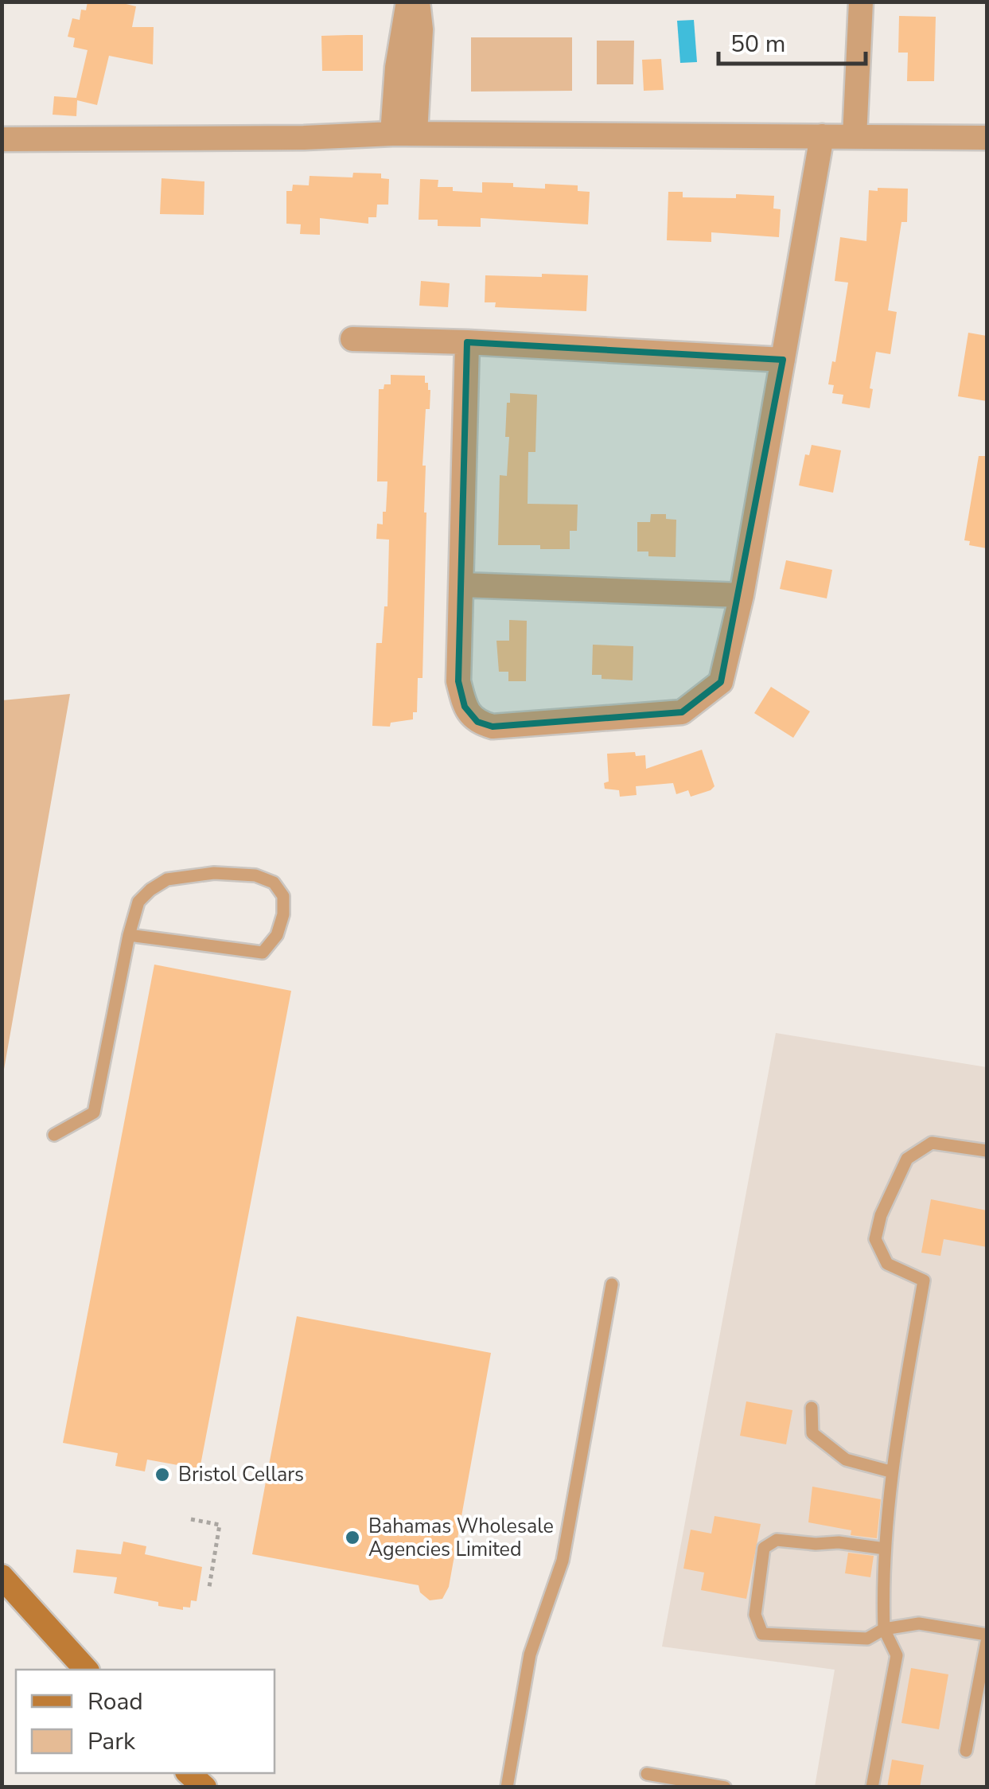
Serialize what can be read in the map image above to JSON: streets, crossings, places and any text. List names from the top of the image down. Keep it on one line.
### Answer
{"places":["Bristol Cellars","Bahamas Wholesale Agencies Limited"],"legend":["Road","Park"],"scale_bar":"50 m"}
